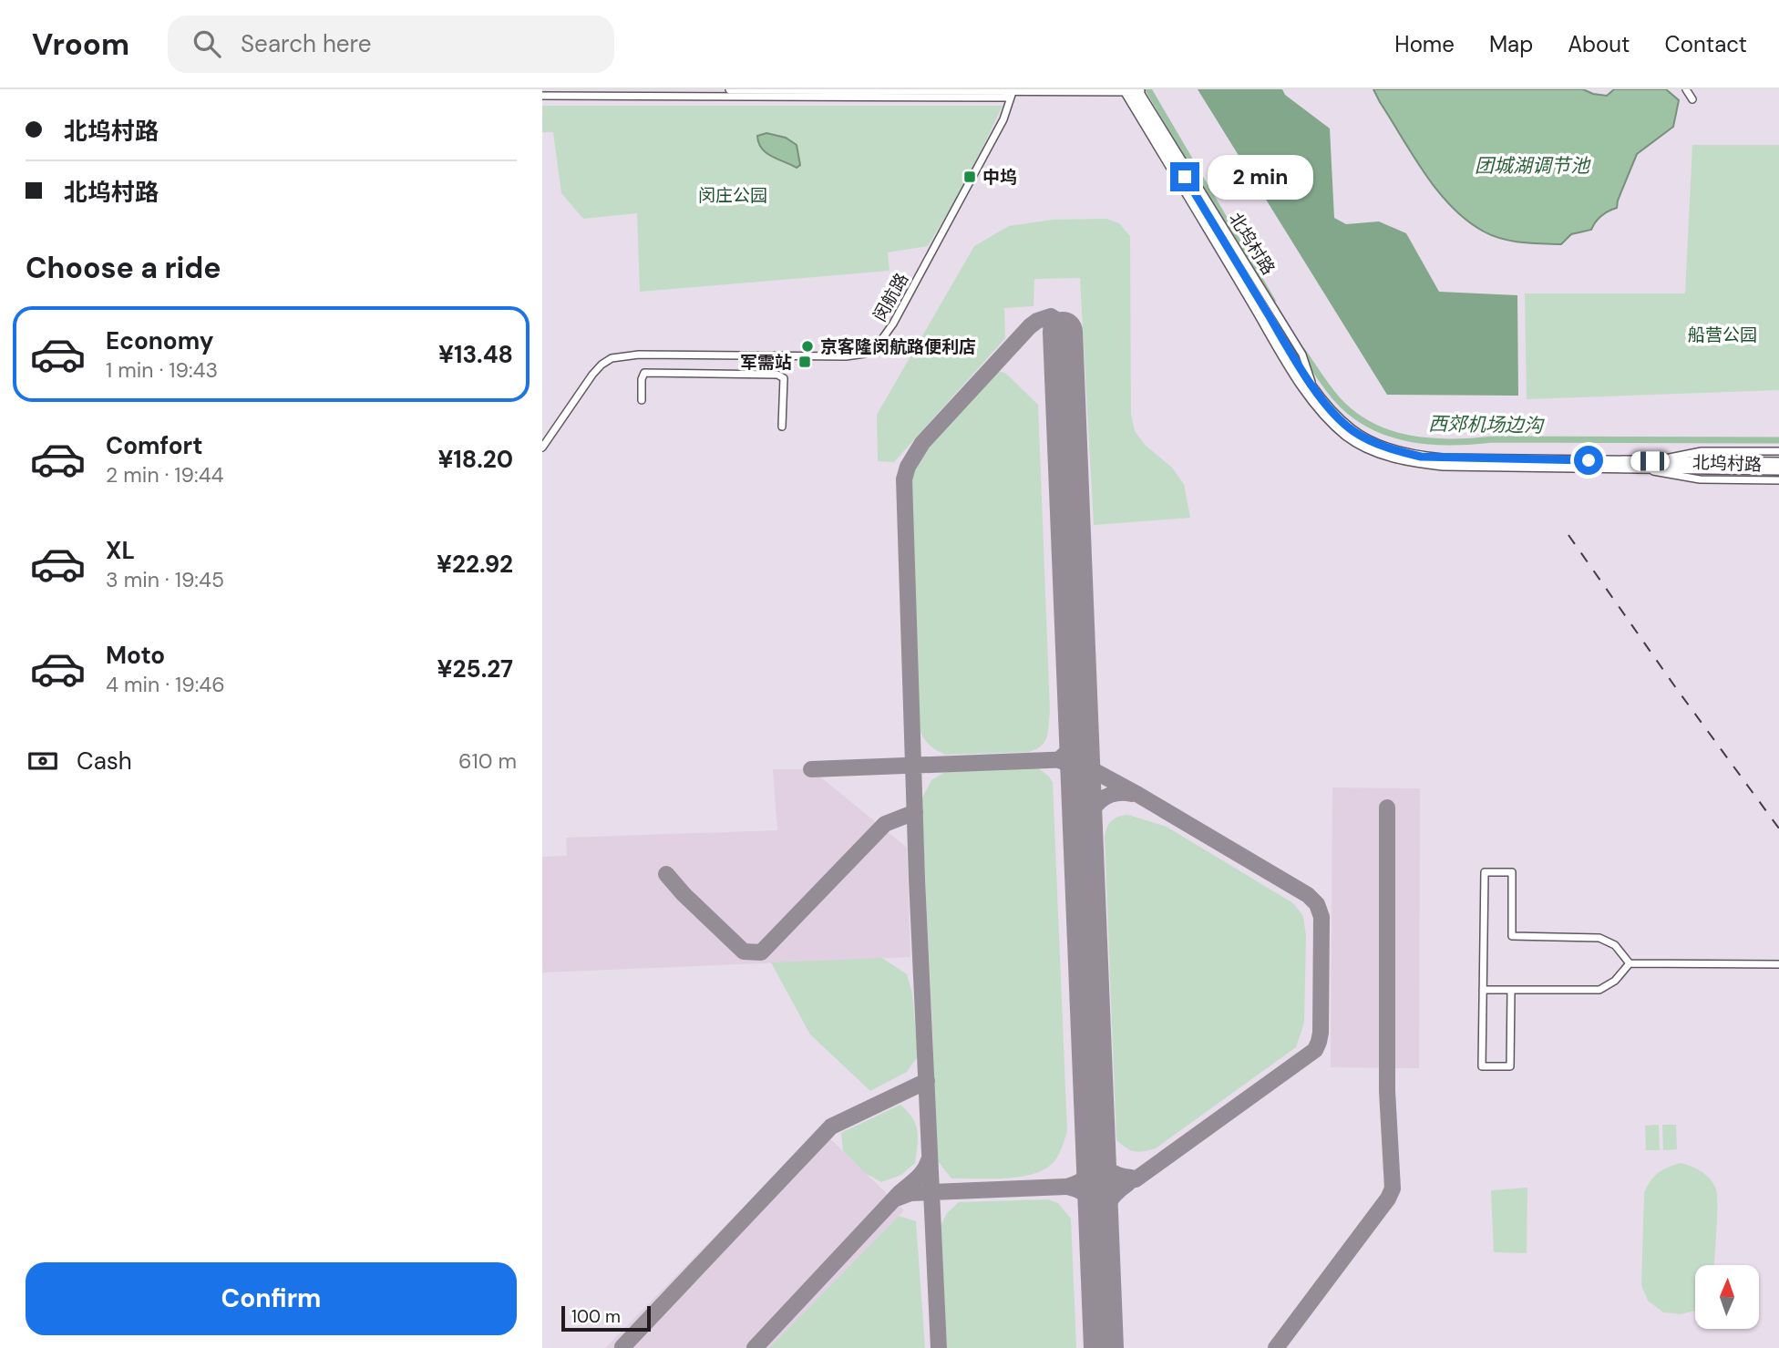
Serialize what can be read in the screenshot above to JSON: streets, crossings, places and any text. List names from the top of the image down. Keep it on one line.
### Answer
{"streets":{"main road":["北坞村路"],"street":["闵航路"]},"water":["团城湖调节池","西郊机场边沟"],"parks":["闵庄公园","船营公园"],"places":{"transit":["中坞","军需站"],"other":["京客隆闵航路便利店"]},"scale_bar":"100 m","north":"top","page":{"header":"Vroom","search":"Search here","nav":["Home","Map","About","Contact"],"banner":["北坞村路","北坞村路"],"bubble":"2 min","heading":"Choose a ride","list":[{"name":"Economy","note":"1 min · 19:43","value":"¥13.48"},{"name":"Comfort","note":"2 min · 19:44","value":"¥18.20"},{"name":"XL","note":"3 min · 19:45","value":"¥22.92"},{"name":"Moto","note":"4 min · 19:46","value":"¥25.27"}],"pay":["Cash","610 m"],"buttons":"Confirm","scale":"100 m"}}
